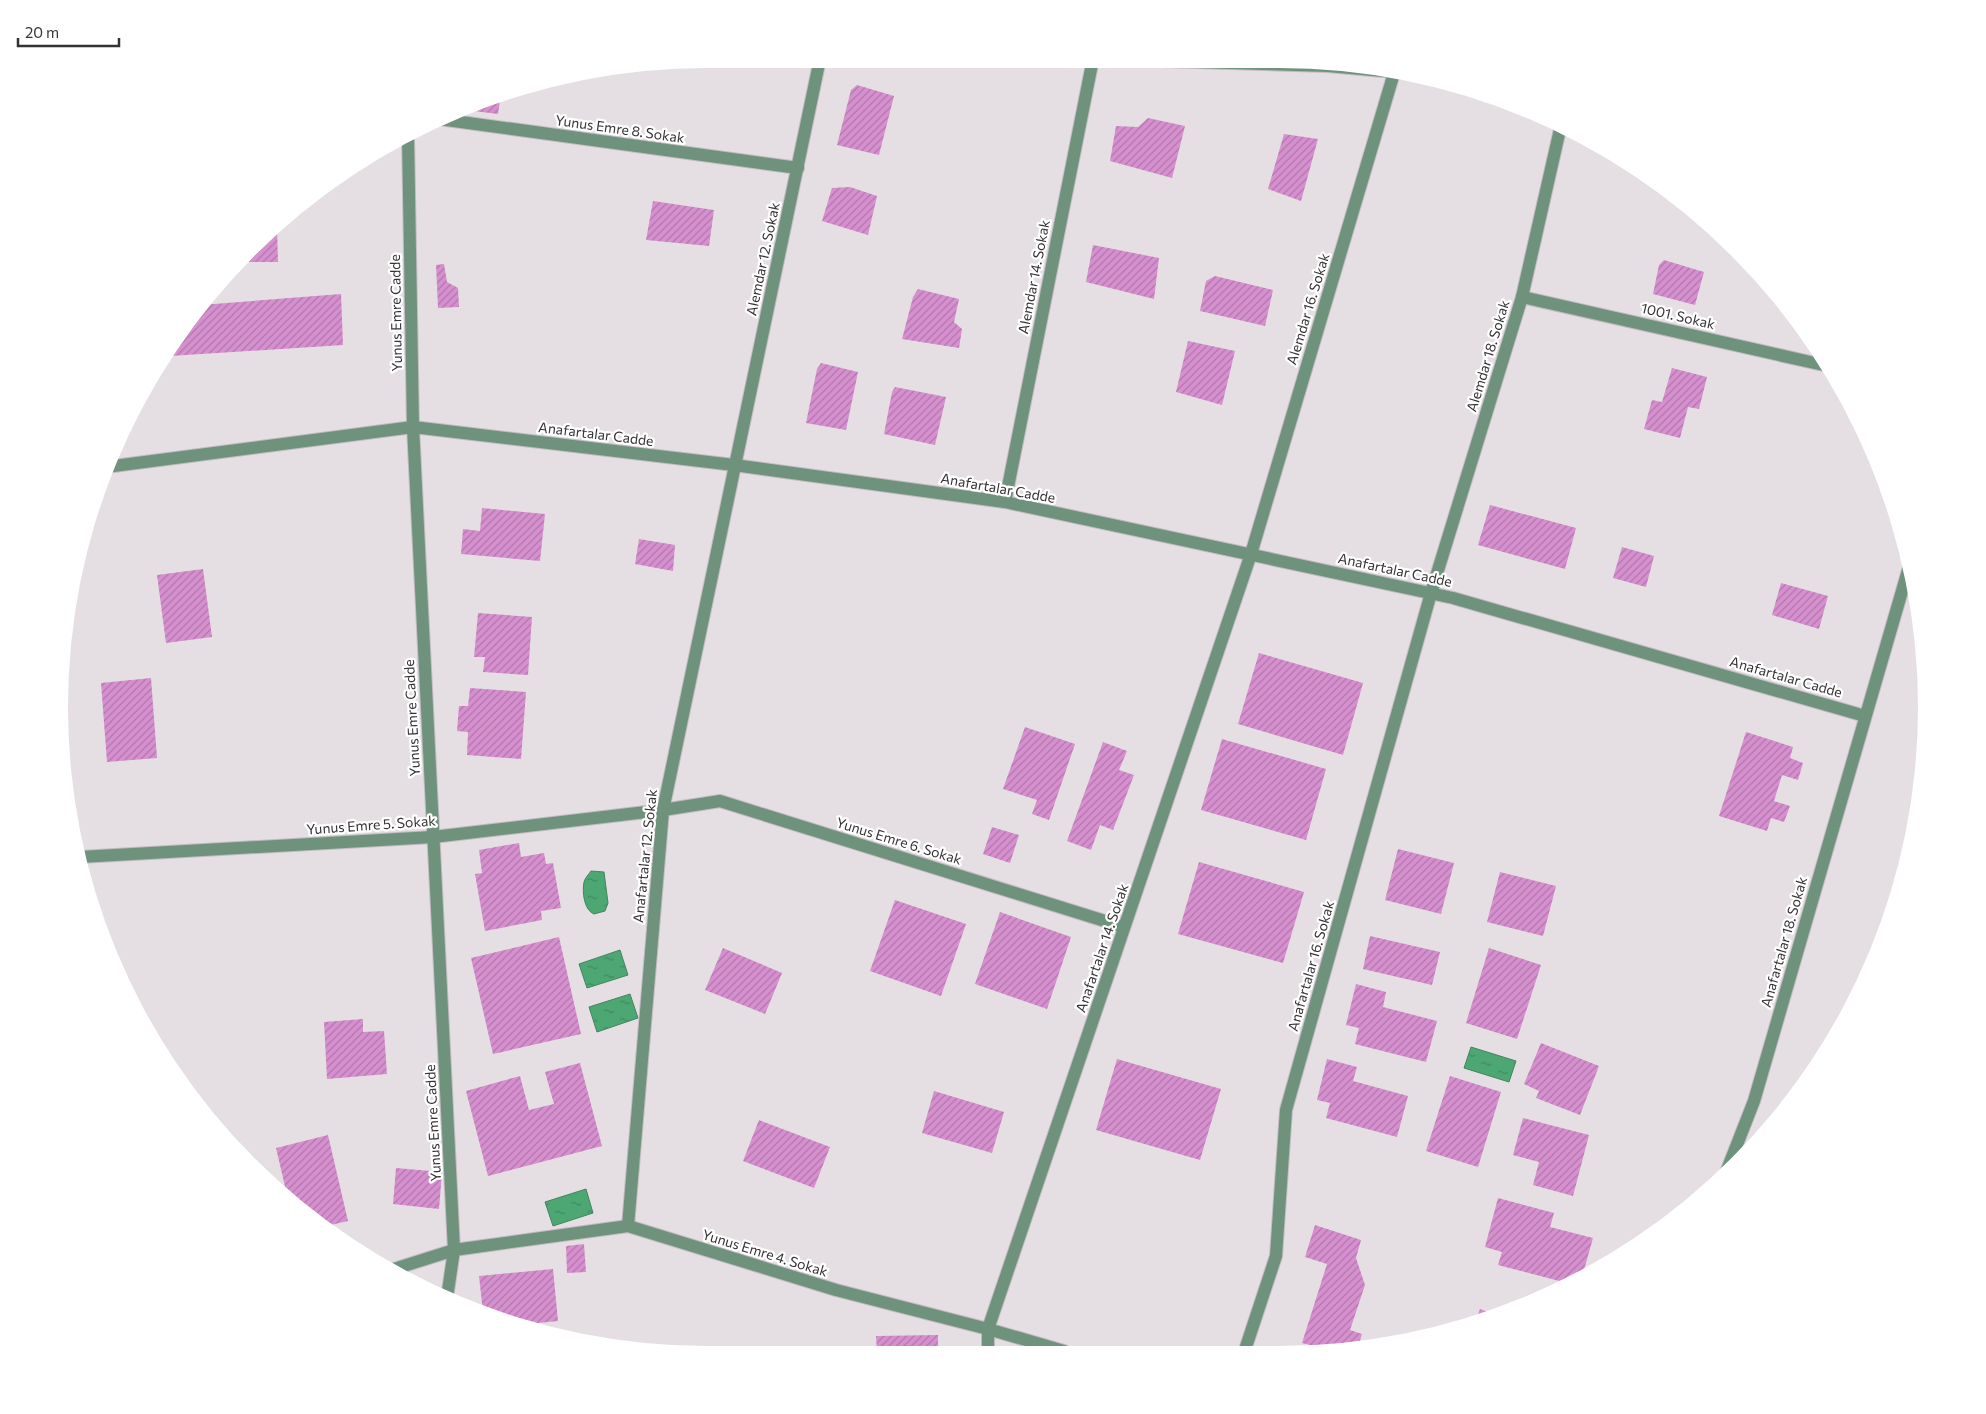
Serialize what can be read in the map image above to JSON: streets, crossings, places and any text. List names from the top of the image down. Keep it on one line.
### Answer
{"streets":{"street":["Yunus Emre 8. Sokak","Alemdar 12. Sokak","Alemdar 14. Sokak","Alemdar 16. Sokak","Yunus Emre Cadde","1001. Sokak","Alemdar 18. Sokak","Anafartalar Cadde","Yunus Emre 5. Sokak","Yunus Emre 6. Sokak","Anafartalar 12. Sokak","Anafartalar 18. Sokak","Anafartalar 14. Sokak","Anafartalar 16. Sokak","Yunus Emre 4. Sokak"]},"crossings":[["Yunus Emre 8. Sokak","Alemdar 12. Sokak"],["Alemdar 12. Sokak","Anafartalar Cadde"],["Alemdar 12. Sokak","Anafartalar 12. Sokak"],["Alemdar 14. Sokak","Anafartalar Cadde"],["Alemdar 16. Sokak","Anafartalar Cadde"],["Alemdar 16. Sokak","Anafartalar 14. Sokak"],["Yunus Emre Cadde","Anafartalar Cadde"],["Yunus Emre Cadde","Yunus Emre 5. Sokak"],["Yunus Emre Cadde","Yunus Emre 4. Sokak"],["1001. Sokak","Alemdar 18. Sokak"],["Alemdar 18. Sokak","Anafartalar Cadde"],["Alemdar 18. Sokak","Anafartalar 16. Sokak"],["Anafartalar Cadde","Anafartalar 12. Sokak"],["Anafartalar Cadde","Anafartalar 18. Sokak"],["Anafartalar Cadde","Anafartalar 14. Sokak"],["Anafartalar Cadde","Anafartalar 16. Sokak"],["Yunus Emre 5. Sokak","Yunus Emre 6. Sokak"],["Yunus Emre 5. Sokak","Anafartalar 12. Sokak"],["Yunus Emre 6. Sokak","Anafartalar 12. Sokak"],["Yunus Emre 6. Sokak","Anafartalar 14. Sokak"],["Anafartalar 12. Sokak","Yunus Emre 4. Sokak"],["Anafartalar 14. Sokak","Yunus Emre 4. Sokak"]],"scale_bar":"20 m"}
